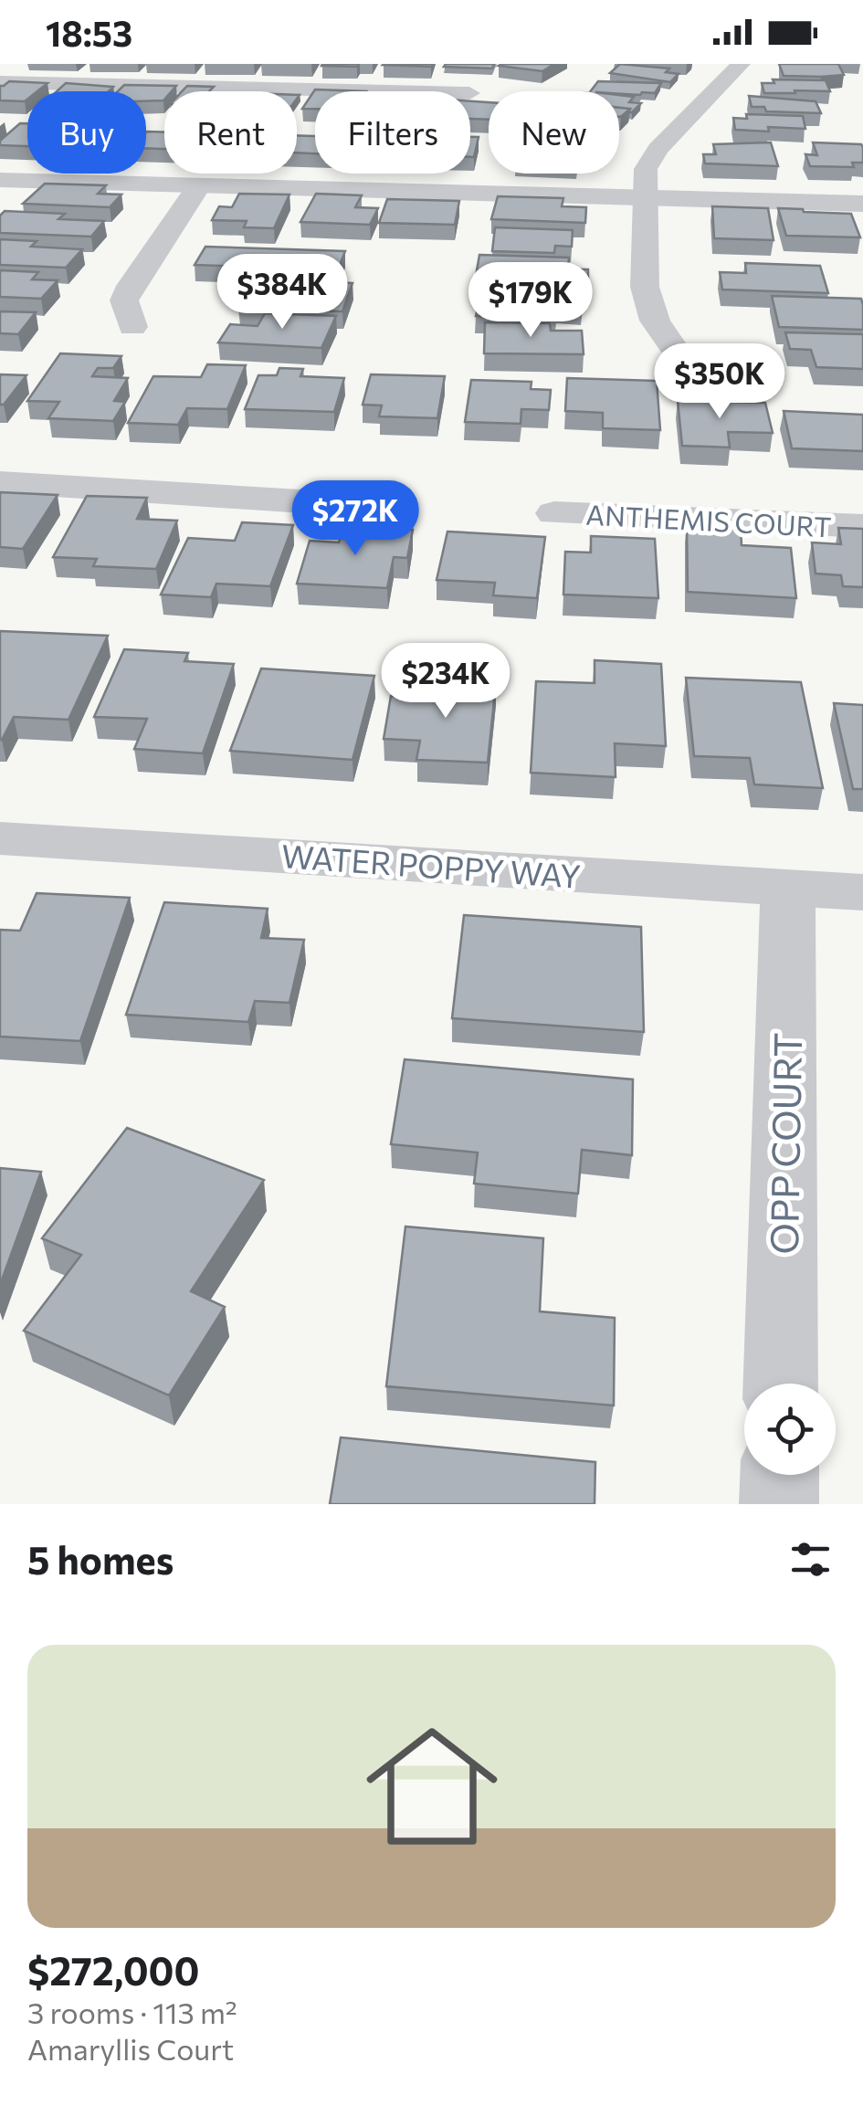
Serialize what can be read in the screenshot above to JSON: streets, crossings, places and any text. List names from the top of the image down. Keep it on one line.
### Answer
{"streets":{"street":["ANTHEMIS COURT","WATER POPPY WAY","OPP COURT"]},"crossings":[["WATER POPPY WAY","OPP COURT"]],"page":{"status":"18:53","chip":["Buy","Rent","Filters","New"],"price":["$384K","$179K","$350K","$272K","$234K"],"heading":"5 homes","list":[{"name":"$272,000","note":"3 rooms · 113 m² · Amaryllis Court"}]}}
